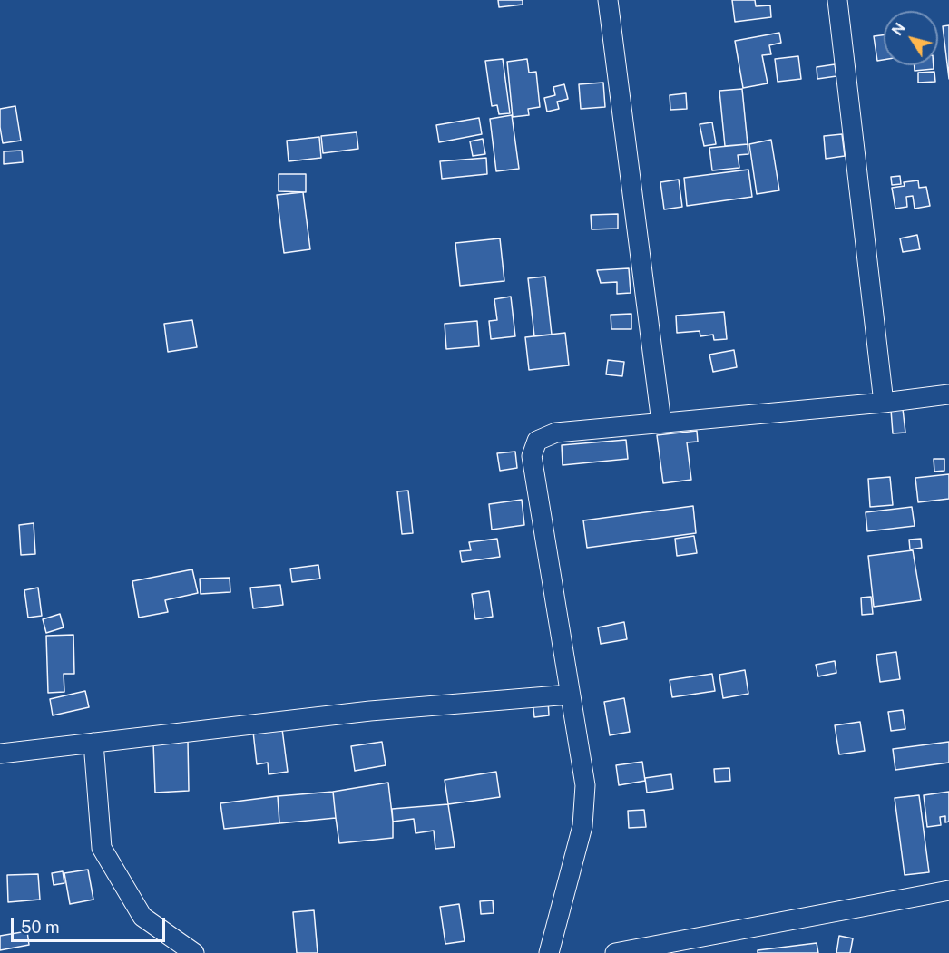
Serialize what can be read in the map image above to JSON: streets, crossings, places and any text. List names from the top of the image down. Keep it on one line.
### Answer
{"scale_bar":"50 m","north":"top left"}
